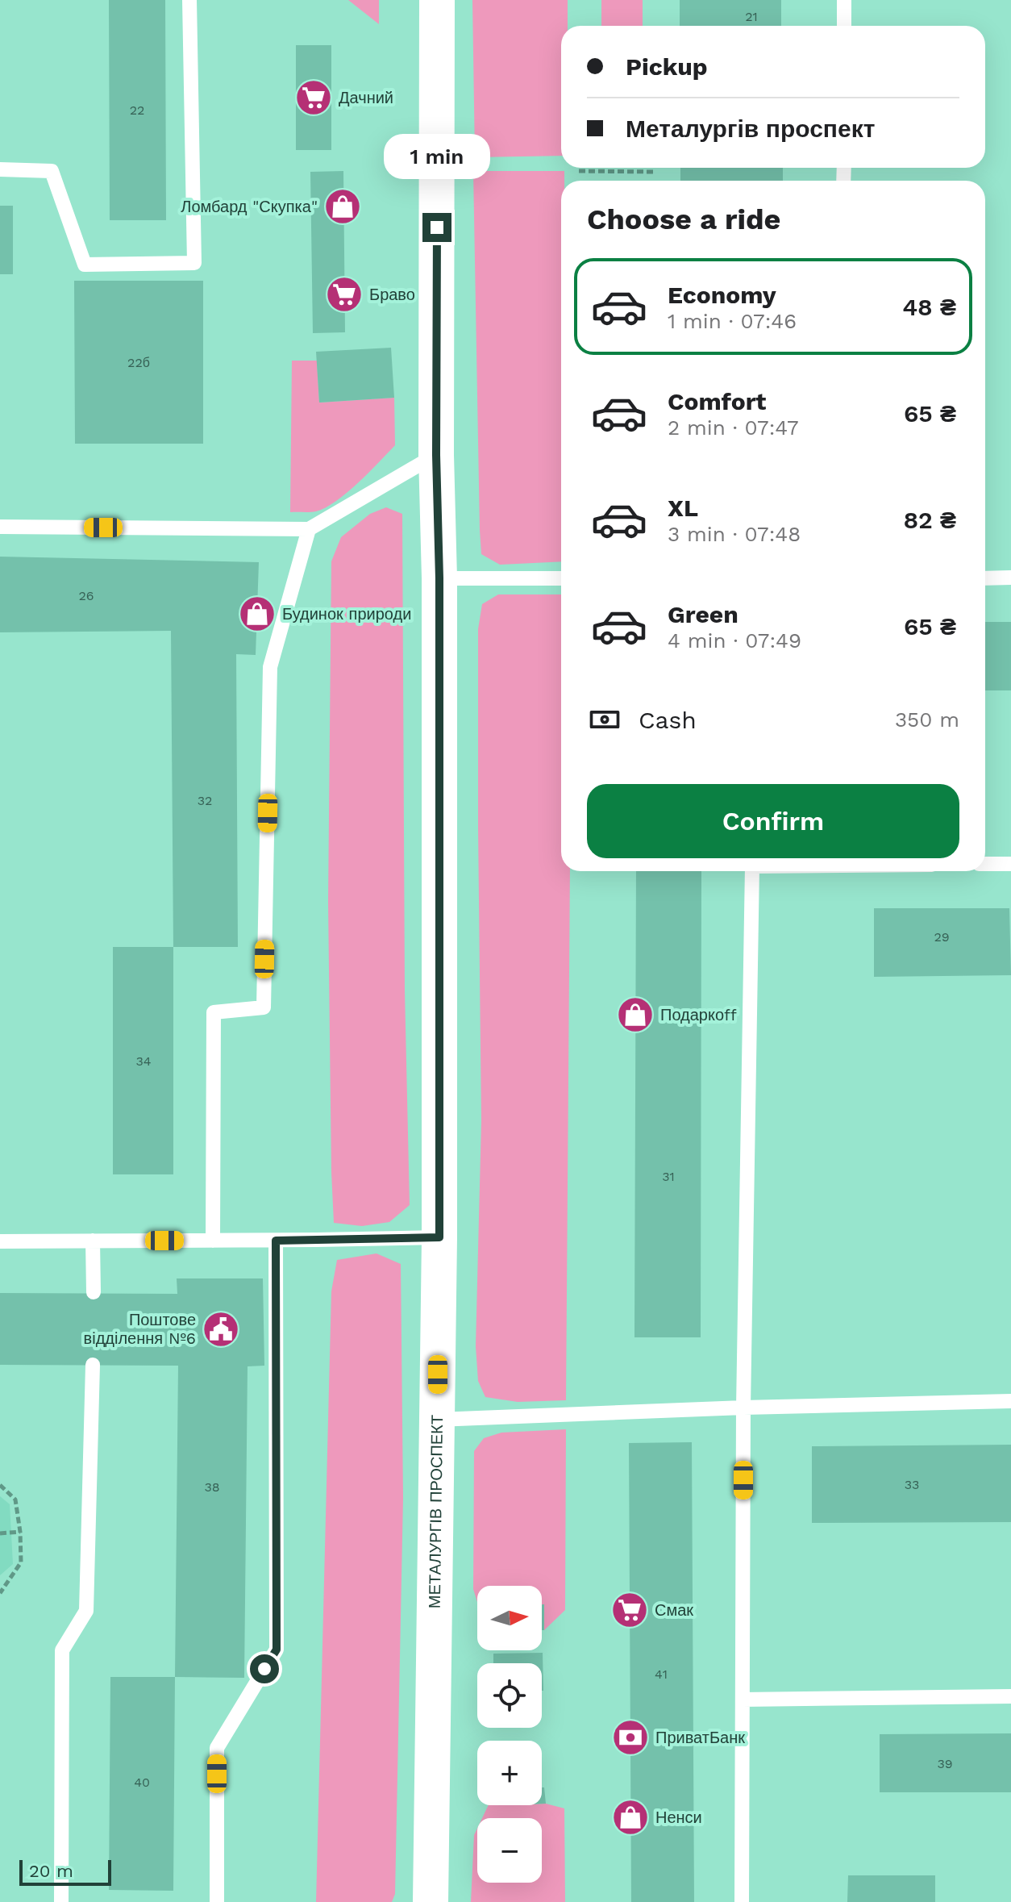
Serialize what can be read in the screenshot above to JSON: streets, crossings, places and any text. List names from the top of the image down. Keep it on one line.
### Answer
{"streets":{"street":["МЕТАЛУРГІВ ПРОСПЕКТ"]},"places":{"supermarket":["Дачний","Браво","Смак"],"shop":["Ломбард \"Скупка\"","Будинок природи","Подаркоff","Ненси"],"public building":["Поштове відділення №6"],"bank":["ПриватБанк"]},"house_numbers":["21","22","22б","26","32","29","34","31","33","38","41","39","40"],"scale_bar":"20 m","north":"right","page":{"banner":["Pickup","Металургів проспект"],"bubble":"1 min","heading":"Choose a ride","list":[{"name":"Economy","note":"1 min · 07:46","value":"48 ₴"},{"name":"Comfort","note":"2 min · 07:47","value":"65 ₴"},{"name":"XL","note":"3 min · 07:48","value":"82 ₴"},{"name":"Green","note":"4 min · 07:49","value":"65 ₴"}],"pay":["Cash","350 m"],"buttons":"Confirm","map_buttons":["+","−"],"scale":"20 m"}}
